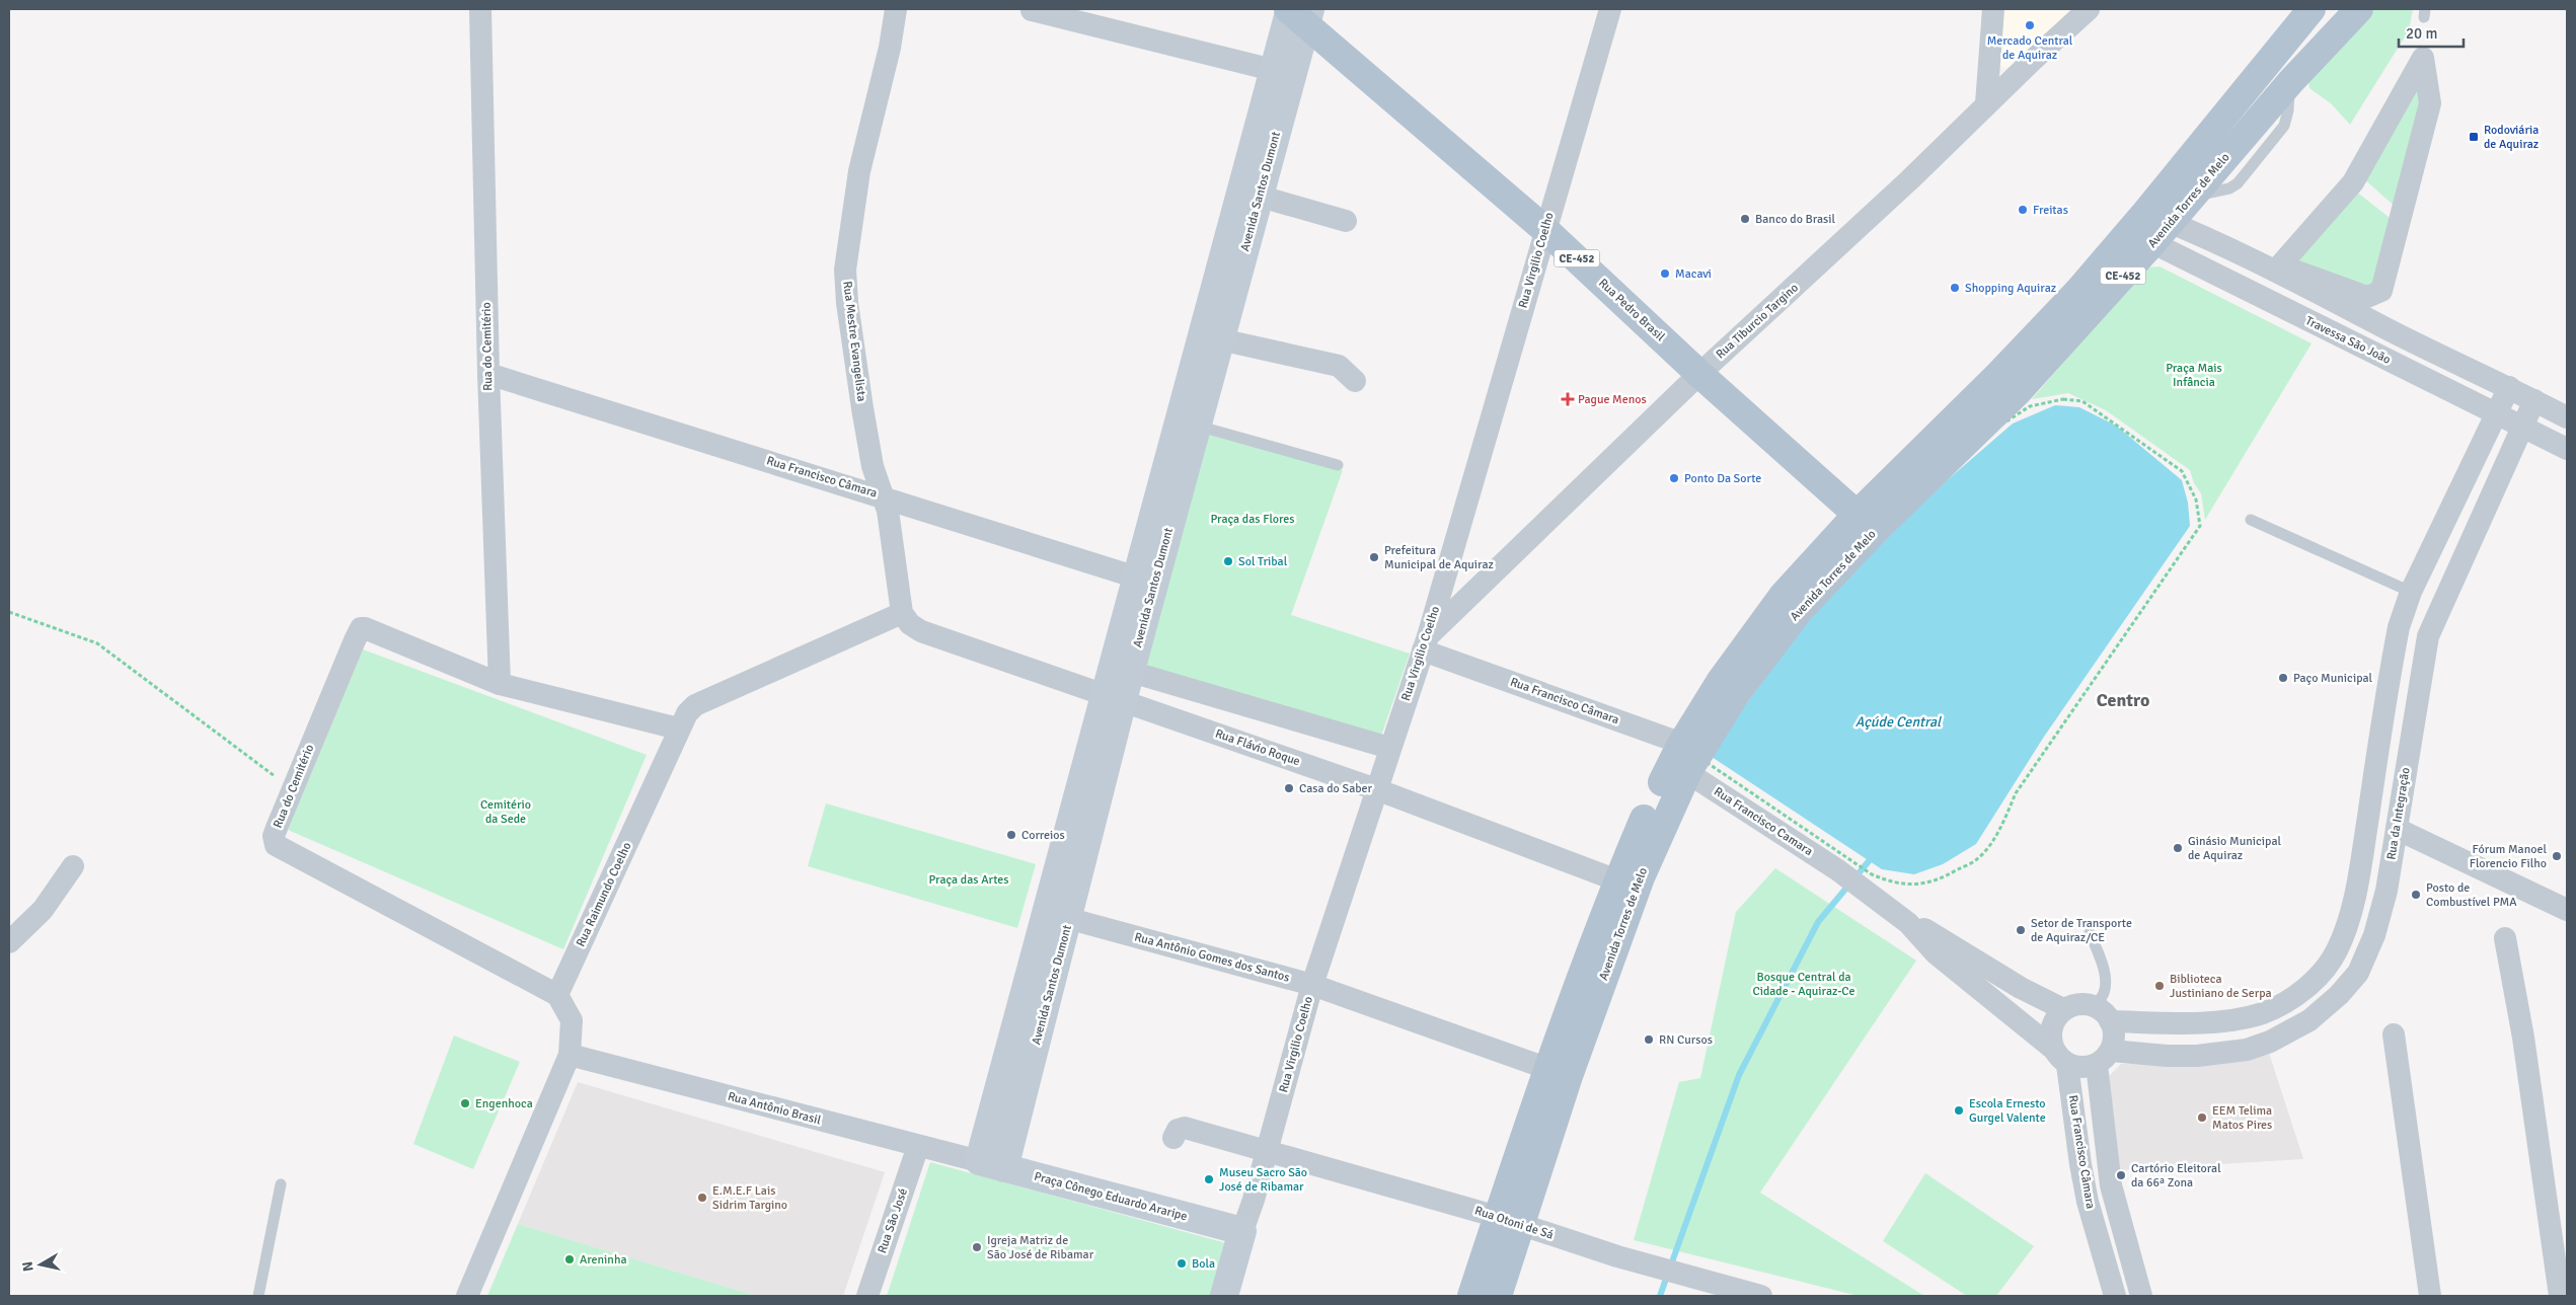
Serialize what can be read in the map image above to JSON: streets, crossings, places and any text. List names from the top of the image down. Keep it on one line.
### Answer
{"streets":{"main road":["Avenida Torres de Melo","CE-452","Rua Pedro Brasil"],"street":["Avenida Santos Dumont","Rua Virgilio Coelho","Rua Tiburcio Targino","Travessa São João","Rua Mestre Evangelista","Rua do Cemitério","Rua Francisco Câmara","Rua Flávio Roque","Rua da Integração","Rua Francisco Camara","Rua Raimundo Coelho","Rua Antônio Gomes dos Santos","Rua Antônio Brasil","Praça Cônego Eduardo Araripe","Rua São José","Rua Otoni de Sá"]},"crossings":[["Avenida Santos Dumont","Rua Pedro Brasil"],["Avenida Santos Dumont","Rua Francisco Câmara"],["Avenida Santos Dumont","Rua Flávio Roque"],["Avenida Santos Dumont","Rua Antônio Gomes dos Santos"],["Avenida Santos Dumont","Rua Antônio Brasil"],["Avenida Santos Dumont","Praça Cônego Eduardo Araripe"],["Avenida Torres de Melo","Rua Pedro Brasil"],["Avenida Torres de Melo","Travessa São João"],["Avenida Torres de Melo","Rua Francisco Câmara"],["Avenida Torres de Melo","Rua Flávio Roque"],["Avenida Torres de Melo","Rua Francisco Camara"],["Avenida Torres de Melo","Rua Antônio Gomes dos Santos"],["Avenida Torres de Melo","Rua Otoni de Sá"],["Rua Virgilio Coelho","Rua Pedro Brasil"],["Rua Virgilio Coelho","Rua Tiburcio Targino"],["Rua Virgilio Coelho","Rua Francisco Câmara"],["Rua Virgilio Coelho","Rua Flávio Roque"],["Rua Virgilio Coelho","Rua Antônio Gomes dos Santos"],["Rua Virgilio Coelho","Praça Cônego Eduardo Araripe"],["Rua Virgilio Coelho","Rua Otoni de Sá"],["Rua Pedro Brasil","Rua Tiburcio Targino"],["Rua Tiburcio Targino","Rua Francisco Câmara"],["Travessa São João","Rua da Integração"],["Rua Mestre Evangelista","Rua Francisco Câmara"],["Rua Mestre Evangelista","Rua Flávio Roque"],["Rua Mestre Evangelista","Rua Raimundo Coelho"],["Rua do Cemitério","Rua Francisco Câmara"],["Rua do Cemitério","Rua Raimundo Coelho"],["Rua Francisco Câmara","Rua da Integração"],["Rua Francisco Câmara","Rua Francisco Camara"],["Rua Flávio Roque","Rua Raimundo Coelho"],["Rua Antônio Brasil","Praça Cônego Eduardo Araripe"],["Rua Antônio Brasil","Rua São José"]],"districts":["Centro"],"water":["Açúde Central"],"parks":["Praça Mais Infância","Praça das Flores","Cemitério da Sede","Praça das Artes","Bosque Central da Cidade - Aquiraz-Ce"],"places":{"other":["Mercado Central de Aquiraz","Freitas","Banco do Brasil","Macavi","Shopping Aquiraz","Ponto Da Sorte","Prefeitura Municipal de Aquiraz","Sol Tribal","Paço Municipal","Casa do Saber","Correios","Ginásio Municipal de Aquiraz","Fórum Manoel Florencio Filho","Posto de Combustível PMA","Setor de Transporte de Aquiraz/CE","Biblioteca Justiniano de Serpa","RN Cursos","Engenhoca","Escola Ernesto Gurgel Valente","EEM Telima Matos Pires","Cartório Eleitoral da 66ª Zona","Museu Sacro São José de Ribamar","E.M.E.F Lais Sidrim Targino","Igreja Matriz de São José de Ribamar","Areninha","Bola"],"transit":["Rodoviária de Aquiraz"],"health":["Pague Menos"]},"scale_bar":"20 m","north":"left"}
